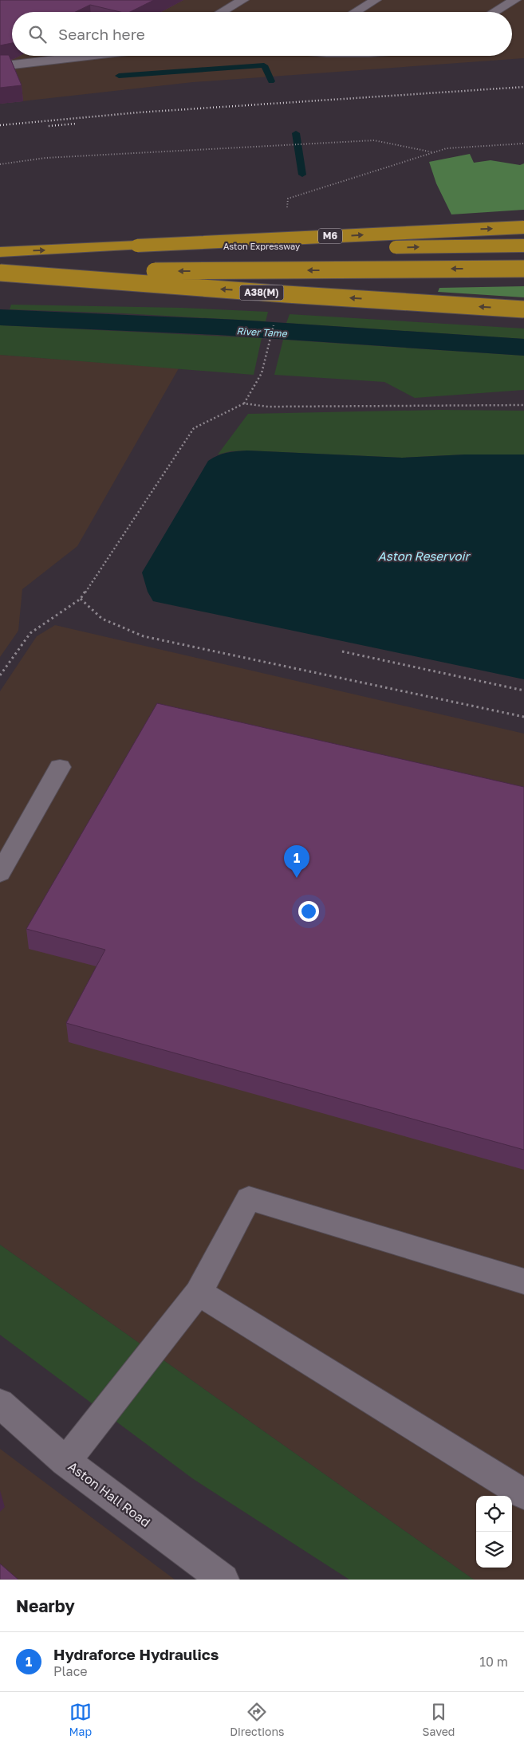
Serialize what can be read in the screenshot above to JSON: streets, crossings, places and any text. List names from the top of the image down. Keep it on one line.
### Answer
{"streets":{"highway":["M6","Aston Expressway","A38(M)"],"street":["Aston Hall Road"]},"crossings":[["M6","Aston Expressway"]],"water":["River Tame","Aston Reservoir"],"page":{"search":"Search here","pins":"1","heading":"Nearby","list":[{"mark":"1","name":"Hydraforce Hydraulics","note":"Place","value":"10 m"}],"nav":["Map","Directions","Saved"]}}
